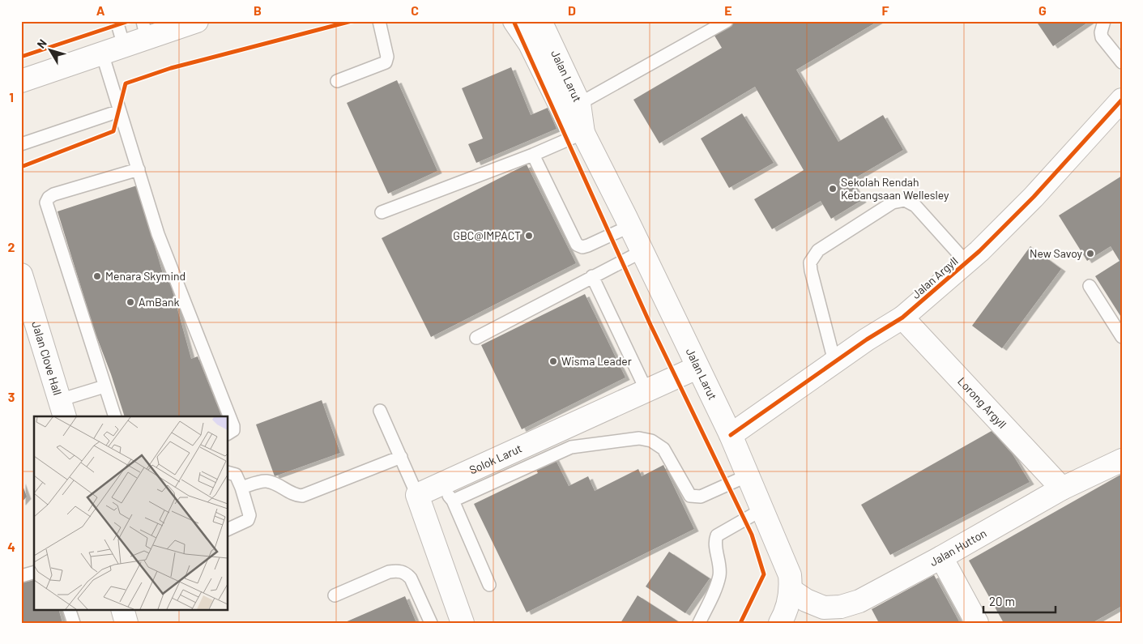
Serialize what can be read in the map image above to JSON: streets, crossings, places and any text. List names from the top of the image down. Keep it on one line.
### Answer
{"streets":{"street":["Jalan Larut","Jalan Argyll","Jalan Clove Hall","Lorong Argyll","Solok Larut","Jalan Hutton"]},"crossings":[["Jalan Larut","Jalan Argyll"],["Jalan Larut","Solok Larut"],["Jalan Larut","Jalan Hutton"],["Jalan Argyll","Lorong Argyll"],["Lorong Argyll","Jalan Hutton"]],"places":["Sekolah Rendah Kebangsaan Wellesley","GBC@IMPACT","New Savoy","Menara Skymind","AmBank","Wisma Leader"],"scale_bar":"20 m","north":"top left","grid":{"columns":["A","B","C","D","E","F","G"],"rows":["1","2","3","4"]}}
